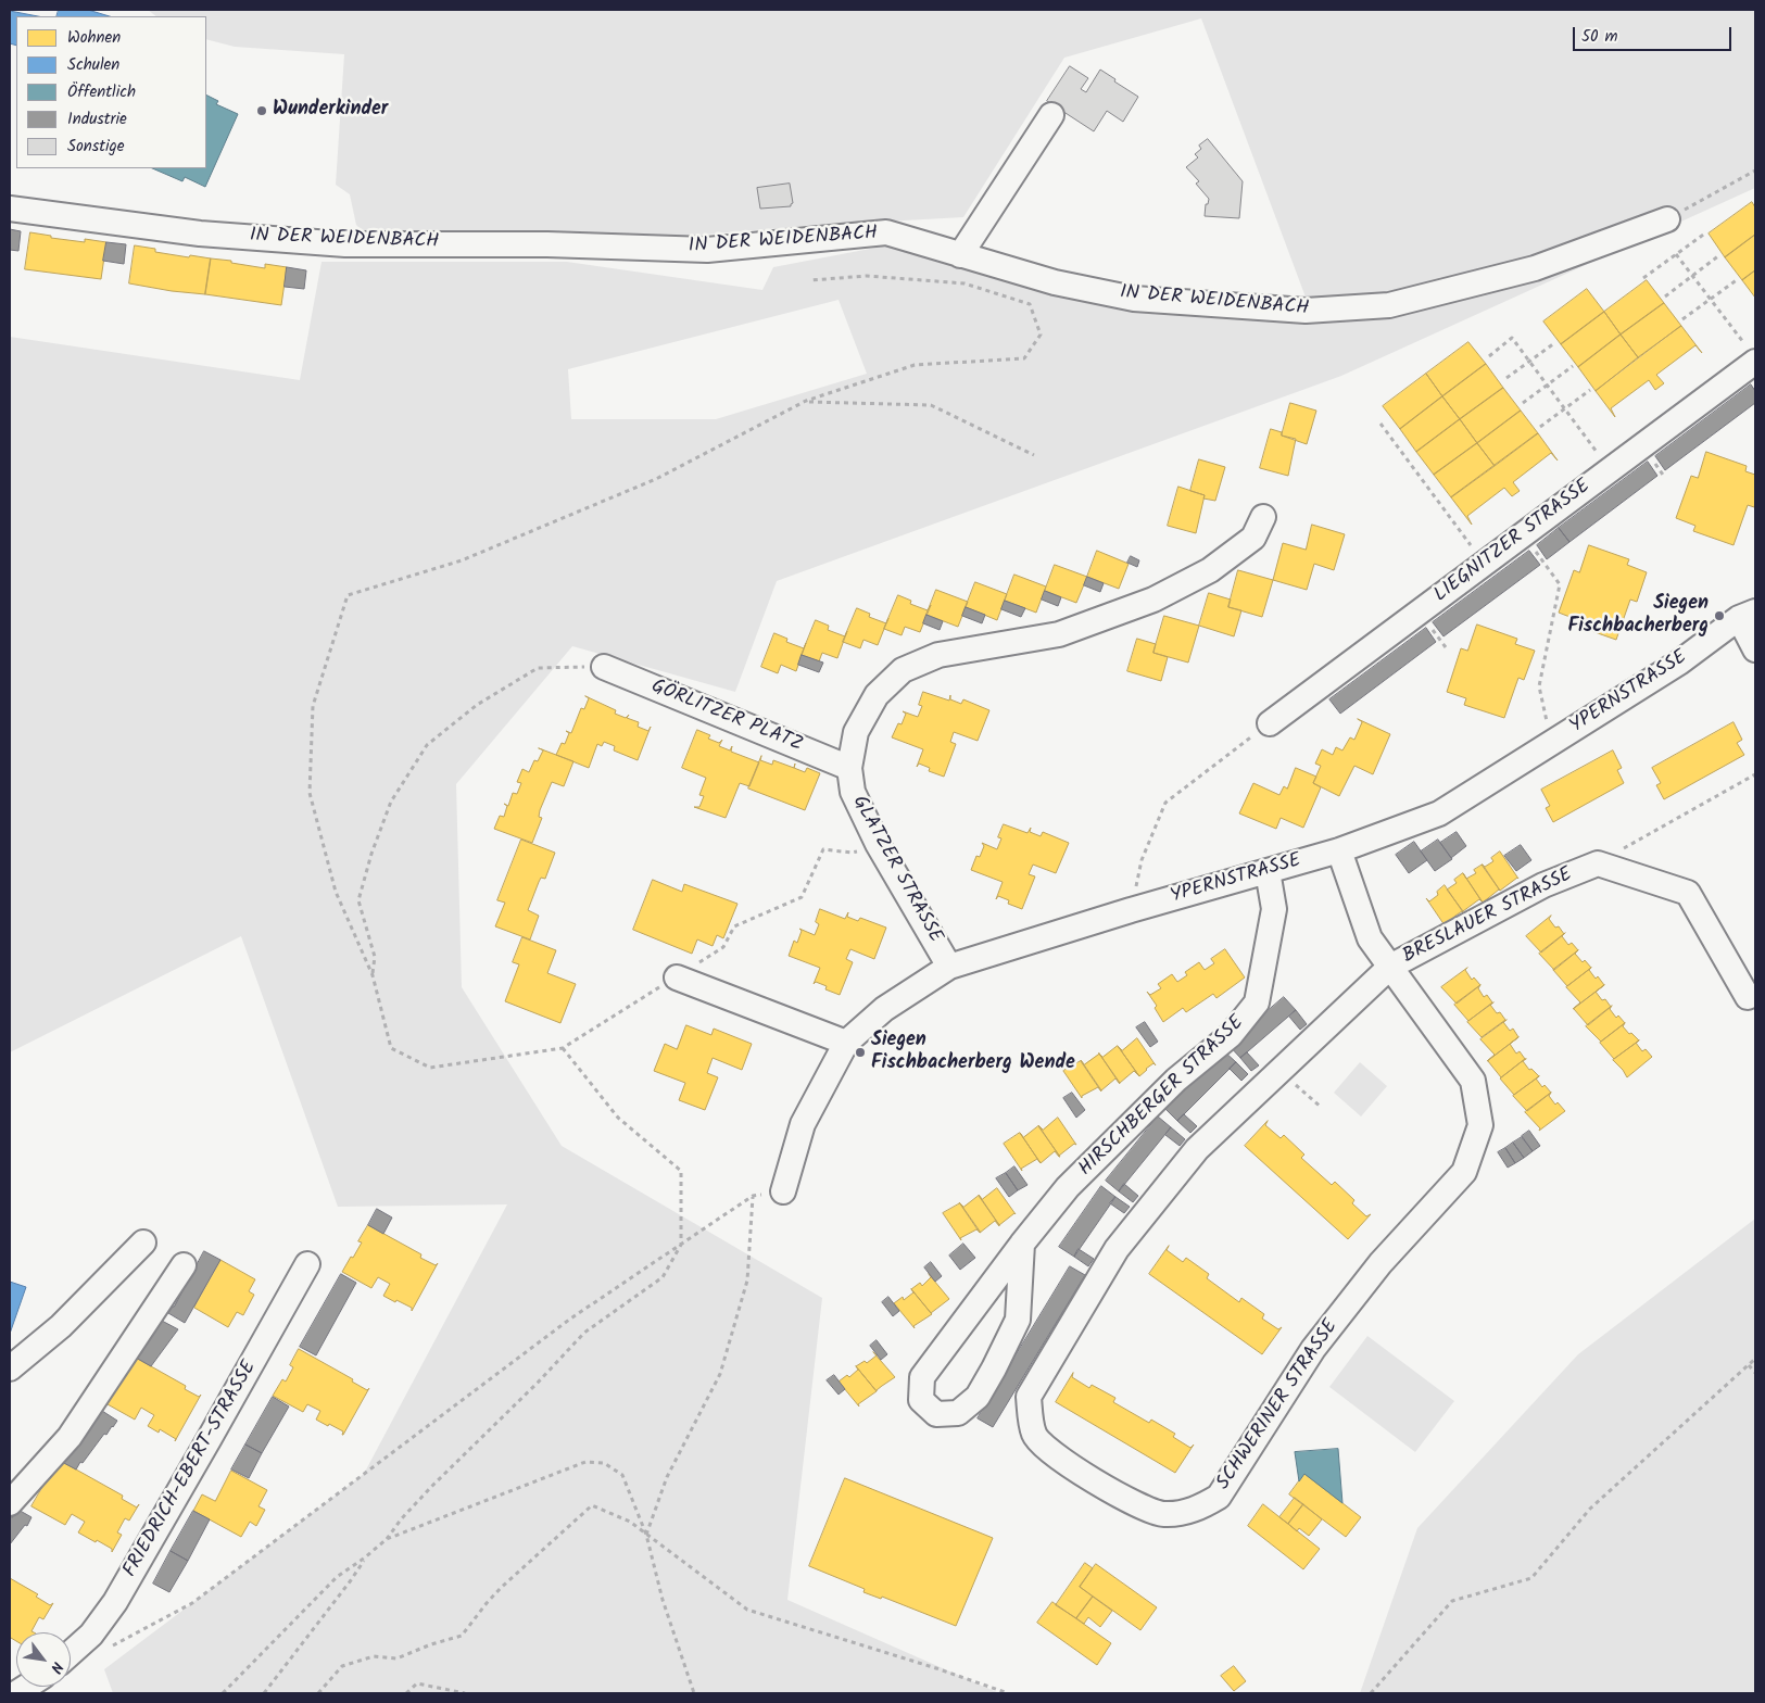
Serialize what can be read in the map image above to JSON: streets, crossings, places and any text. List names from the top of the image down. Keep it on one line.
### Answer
{"streets":{"street":["IN DER WEIDENBACH","LIEGNITZER STRASSE","YPERNSTRASSE","GÖRLITZER PLATZ","GLATZER STRASSE","BRESLAUER STRASSE","HIRSCHBERGER STRASSE","SCHWERINER STRASSE","FRIEDRICH-EBERT-STRASSE"]},"crossings":[["YPERNSTRASSE","GLATZER STRASSE"],["YPERNSTRASSE","HIRSCHBERGER STRASSE"],["YPERNSTRASSE","SCHWERINER STRASSE"],["GÖRLITZER PLATZ","GLATZER STRASSE"],["BRESLAUER STRASSE","SCHWERINER STRASSE"]],"places":["Wunderkinder","Siegen Fischbacherberg","Siegen Fischbacherberg Wende"],"legend":["Wohnen","Schulen","Öffentlich","Industrie","Sonstige"],"scale_bar":"50 m","north":"bottom right"}
